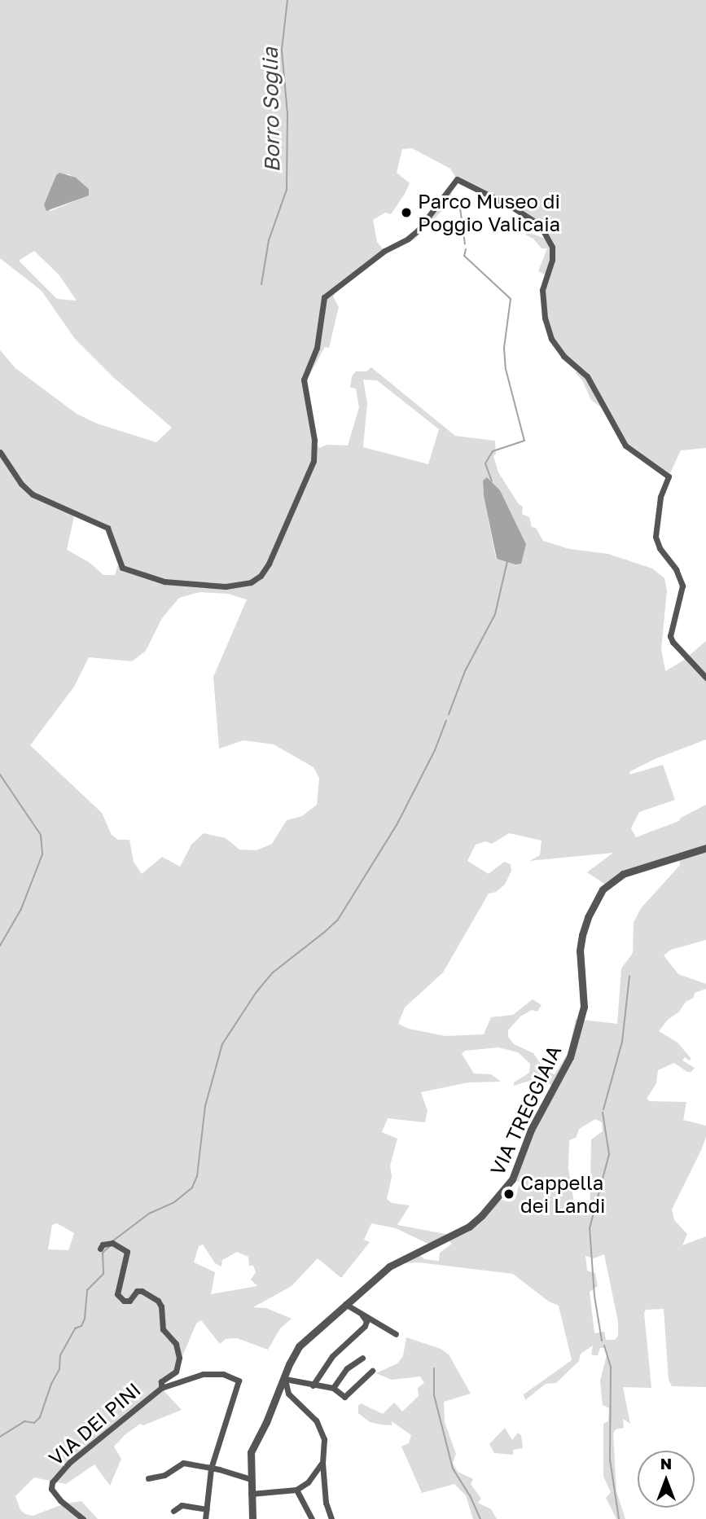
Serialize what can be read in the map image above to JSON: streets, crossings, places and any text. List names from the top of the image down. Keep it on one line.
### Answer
{"streets":{"street":["VIA TREGGIAIA","VIA DEI PINI"]},"water":["Borro Soglia"],"places":["Parco Museo di Poggio Valicaia","Cappella dei Landi"],"north":"top"}
